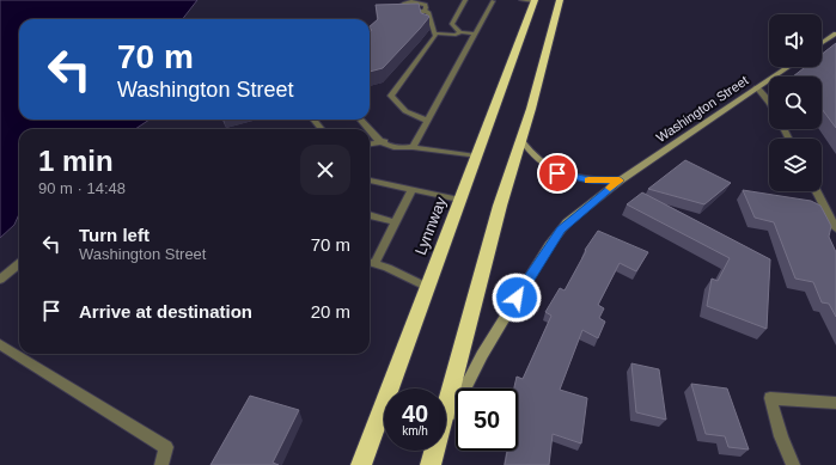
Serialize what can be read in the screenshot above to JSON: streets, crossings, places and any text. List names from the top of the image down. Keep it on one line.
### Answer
{"streets":{"highway":["Lynnway"],"main road":["Washington Street"]},"page":{"turn":["70 m","Washington Street"],"heading":["1 min","90 m · 14:48"],"list":[{"name":"Turn left","note":"Washington Street","value":"70 m"},{"name":"Arrive at destination","value":"20 m"}],"speed":"40 km/h","limit":"50"}}
